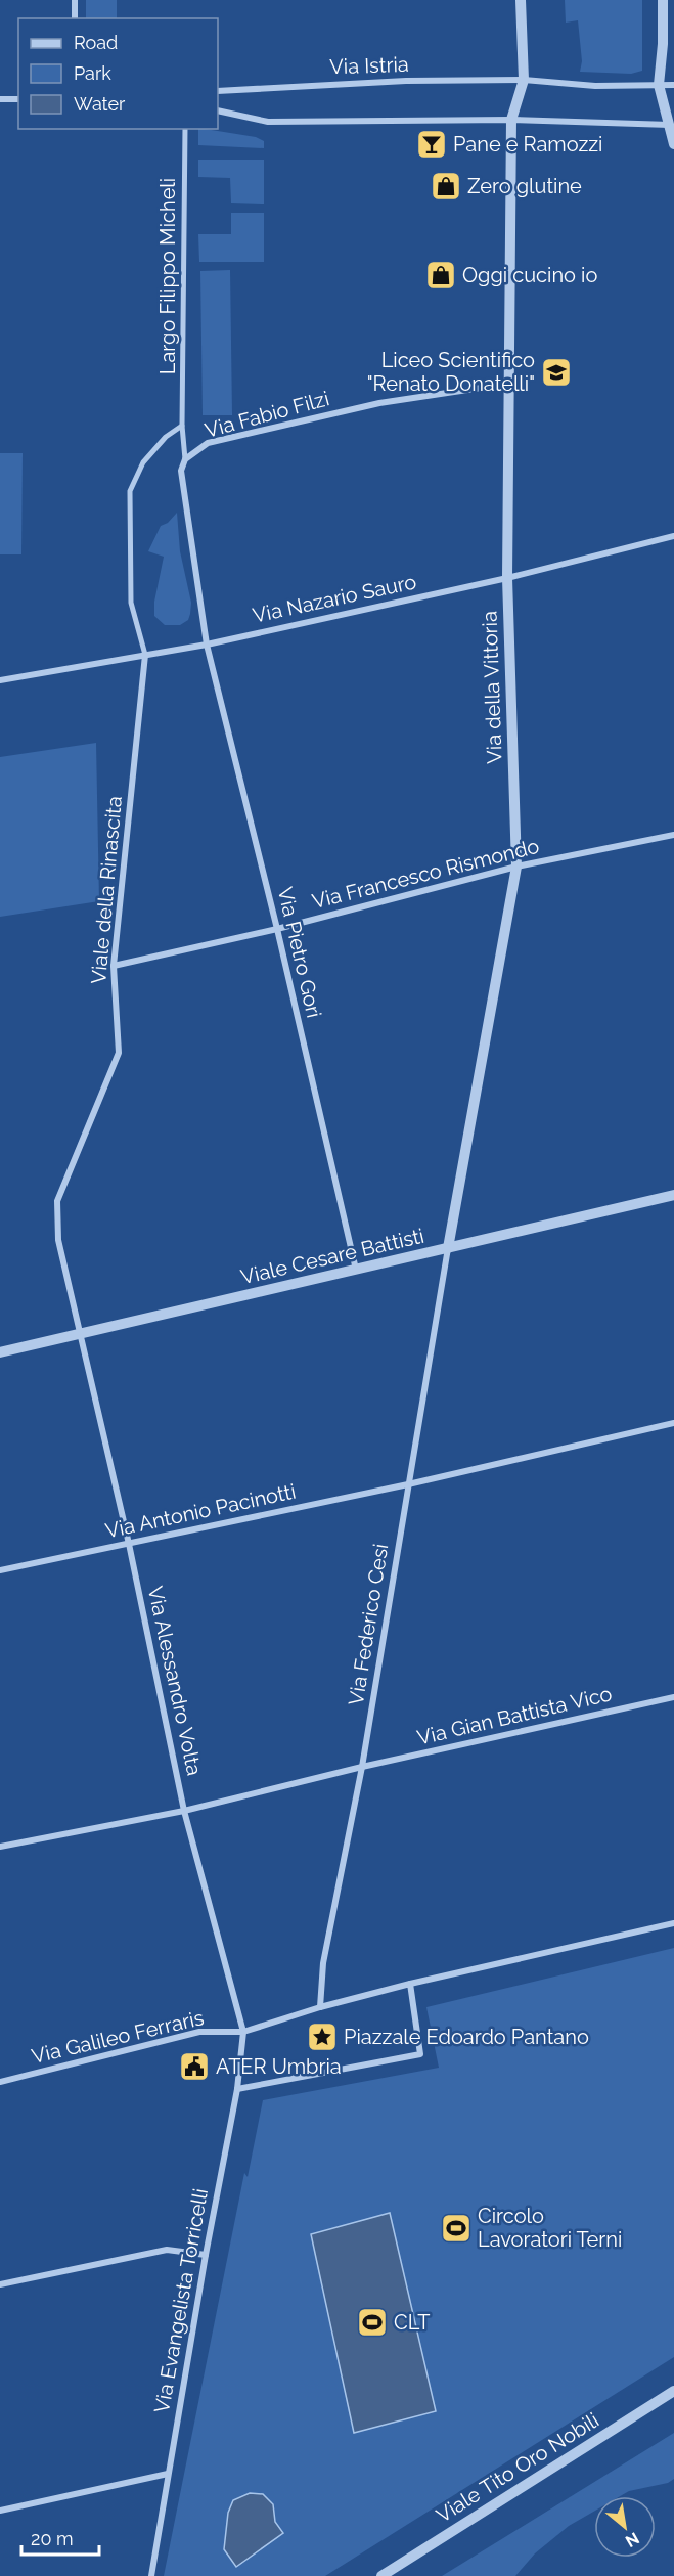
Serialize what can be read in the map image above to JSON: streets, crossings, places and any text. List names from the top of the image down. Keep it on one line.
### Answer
{"streets":{"street":["Via Istria","Largo Filippo Micheli","Via Fabio Filzi","Via Nazario Sauro","Via della Vittoria","Via Francesco Rismondo","Viale della Rinascita","Via Pietro Gori","Viale Cesare Battisti","Via Antonio Pacinotti","Via Federico Cesi","Via Alessandro Volta","Via Gian Battista Vico","Via Galileo Ferraris","Via Evangelista Torricelli","Viale Tito Oro Nobili"]},"crossings":[["Via Istria","Via della Vittoria"],["Largo Filippo Micheli","Via Fabio Filzi"],["Via Fabio Filzi","Via Nazario Sauro"],["Via Fabio Filzi","Via della Vittoria"],["Via Fabio Filzi","Via Pietro Gori"],["Via Nazario Sauro","Via della Vittoria"],["Via Nazario Sauro","Viale della Rinascita"],["Via Nazario Sauro","Via Pietro Gori"],["Via della Vittoria","Via Francesco Rismondo"],["Via della Vittoria","Viale Cesare Battisti"],["Via della Vittoria","Via Federico Cesi"],["Via Francesco Rismondo","Viale della Rinascita"],["Via Francesco Rismondo","Via Pietro Gori"],["Viale della Rinascita","Viale Cesare Battisti"],["Viale della Rinascita","Via Alessandro Volta"],["Via Pietro Gori","Viale Cesare Battisti"],["Viale Cesare Battisti","Via Federico Cesi"],["Viale Cesare Battisti","Via Alessandro Volta"],["Via Antonio Pacinotti","Via Federico Cesi"],["Via Antonio Pacinotti","Via Alessandro Volta"],["Via Federico Cesi","Via Gian Battista Vico"],["Via Alessandro Volta","Via Gian Battista Vico"],["Via Alessandro Volta","Via Galileo Ferraris"],["Via Alessandro Volta","Via Evangelista Torricelli"],["Via Galileo Ferraris","Via Evangelista Torricelli"]],"places":{"bar":["Pane e Ramozzi"],"shop":["Zero glutine","Oggi cucino io"],"school or university":["Liceo Scientifico \"Renato Donatelli\""],"place":["Piazzale Edoardo Pantano"],"public building":["ATER Umbria"],"sports":["Circolo Lavoratori Terni","CLT"]},"legend":["Road","Park","Water"],"scale_bar":"20 m","north":"bottom right"}
